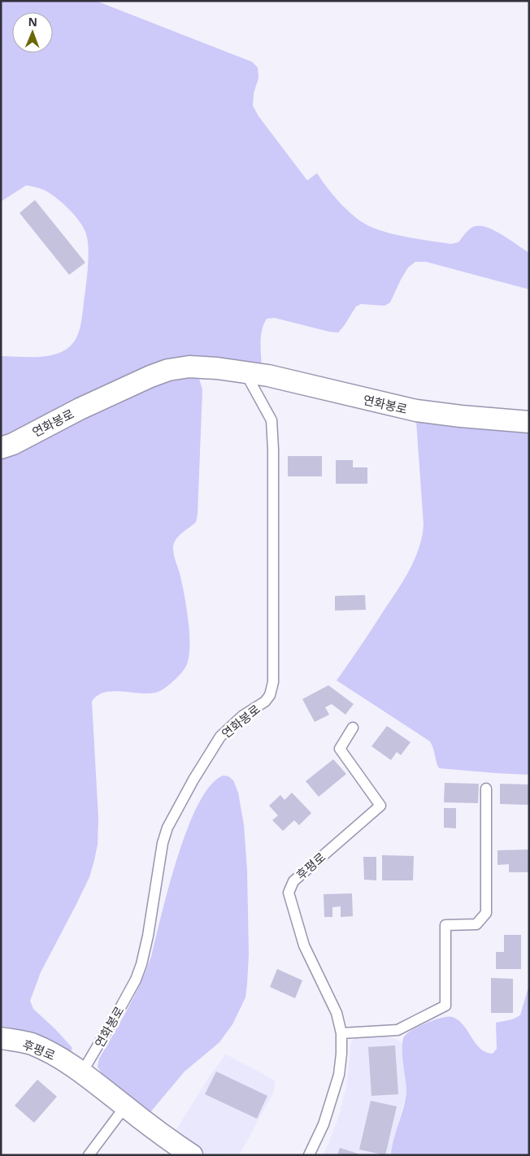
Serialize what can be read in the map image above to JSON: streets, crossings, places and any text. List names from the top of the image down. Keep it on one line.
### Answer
{"streets":{"street":["연화봉로","후평로"]},"crossings":[["연화봉로","후평로"]],"north":"top"}
